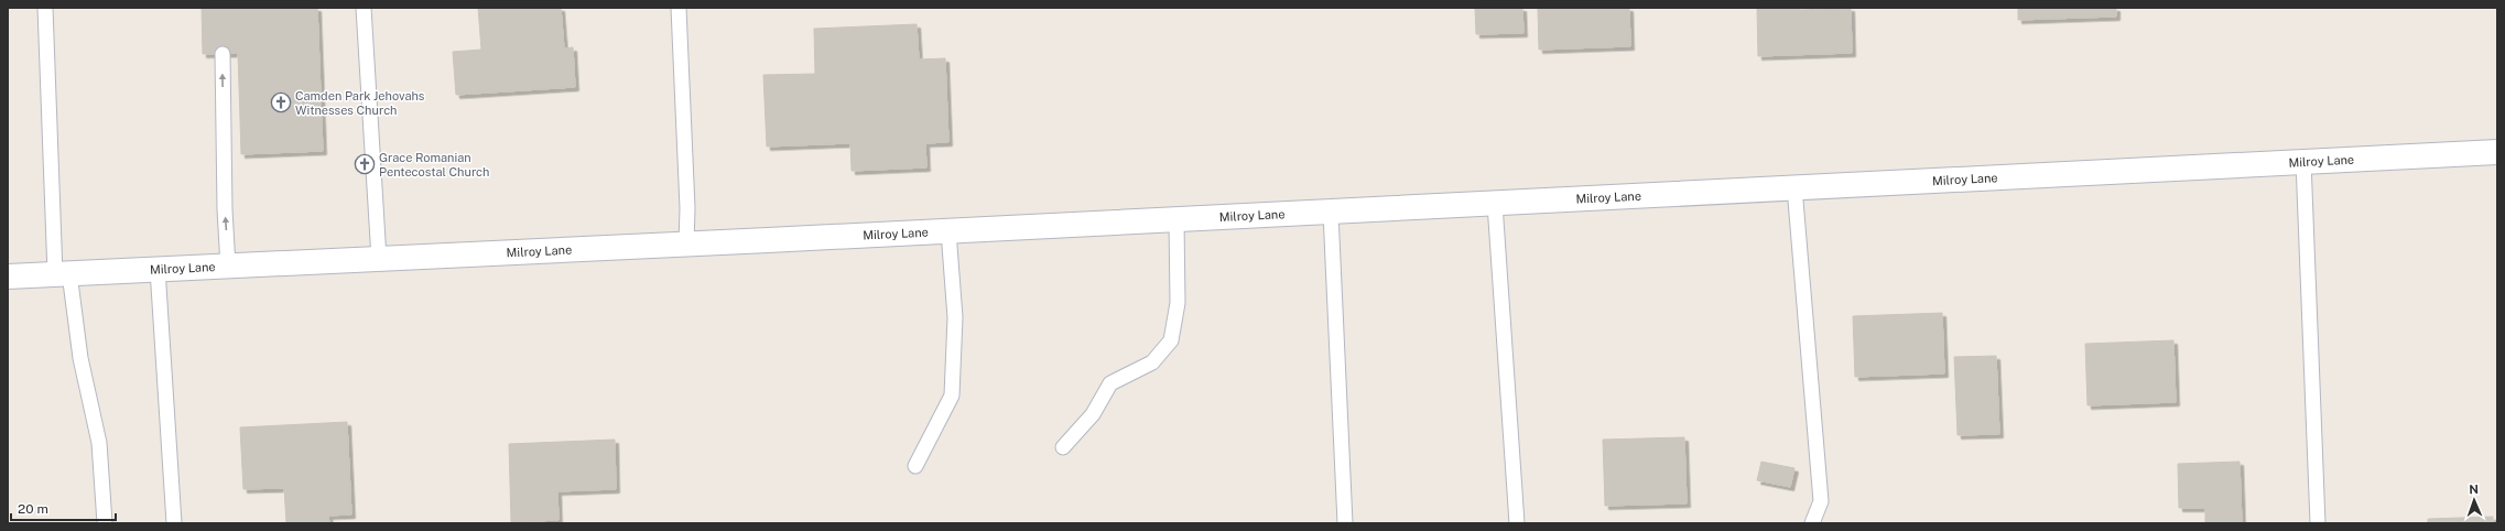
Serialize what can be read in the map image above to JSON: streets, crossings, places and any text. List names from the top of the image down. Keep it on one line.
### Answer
{"streets":{"street":["Milroy Lane"]},"places":{"church":["Camden Park Jehovahs Witnesses Church","Grace Romanian Pentecostal Church"]},"scale_bar":"20 m","north":"top"}
